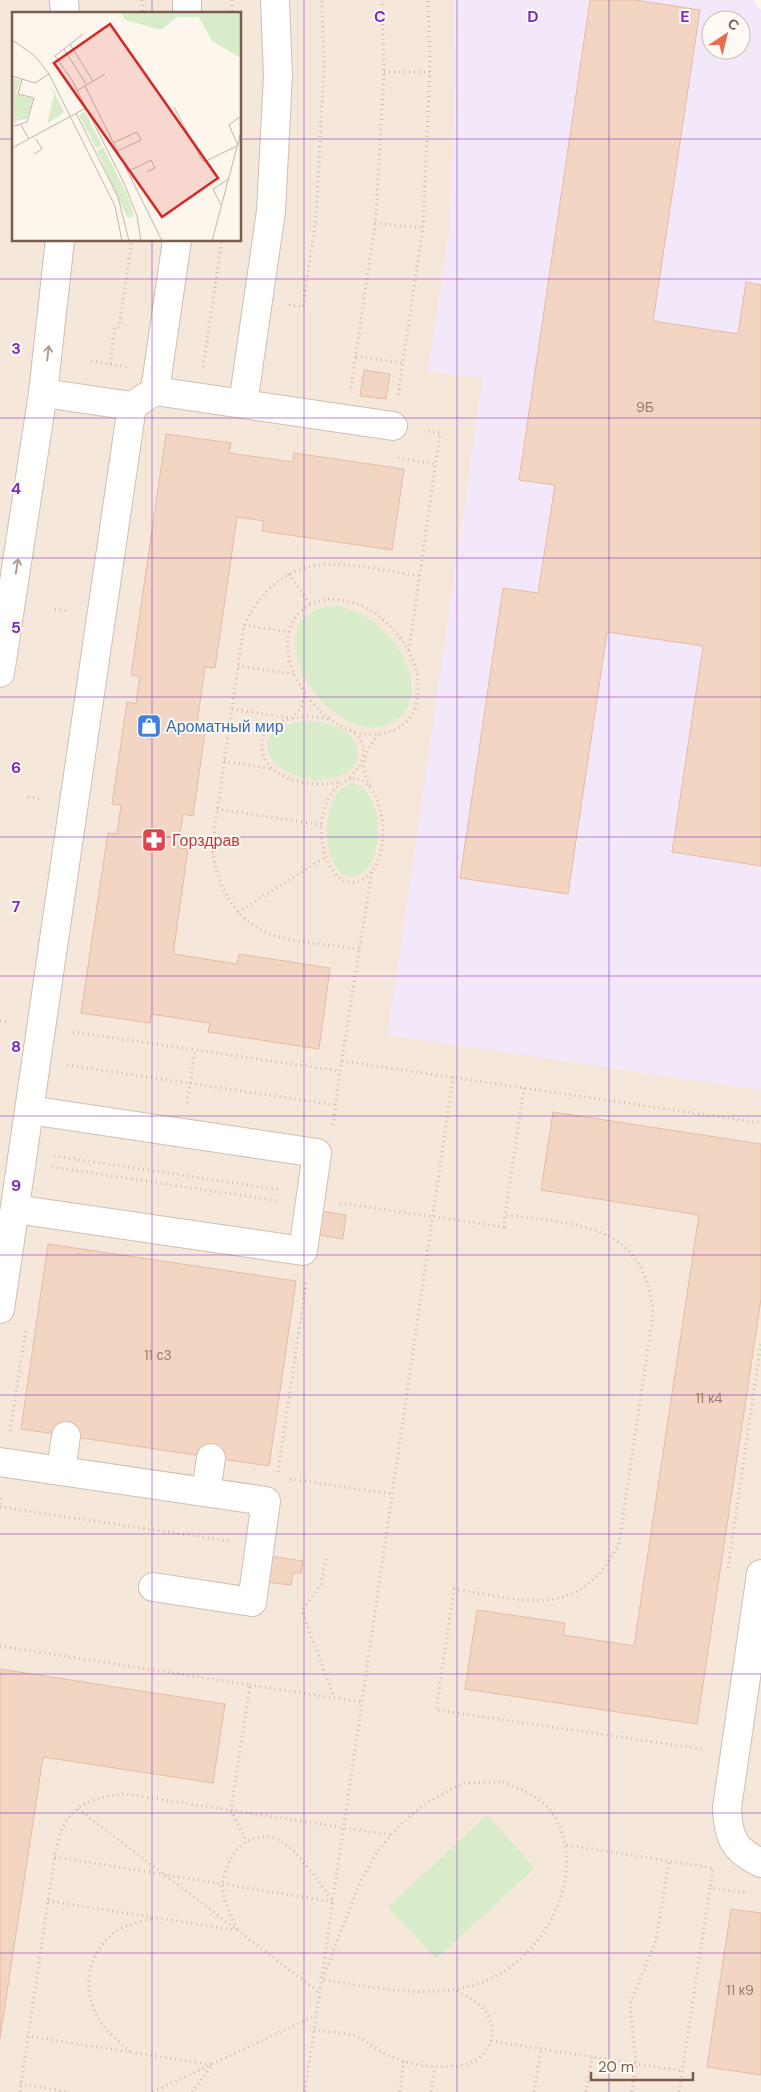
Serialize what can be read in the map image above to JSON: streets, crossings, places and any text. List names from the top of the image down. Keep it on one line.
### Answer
{"places":{"shop":["Ароматный мир"],"pharmacy":["Горздрав"]},"house_numbers":["9Б","11 с3","11 к4","11 к9"],"scale_bar":"20 m","north":"top right","grid":{"columns":["C","D","E"],"rows":["3","4","5","6","7","8","9"]}}
